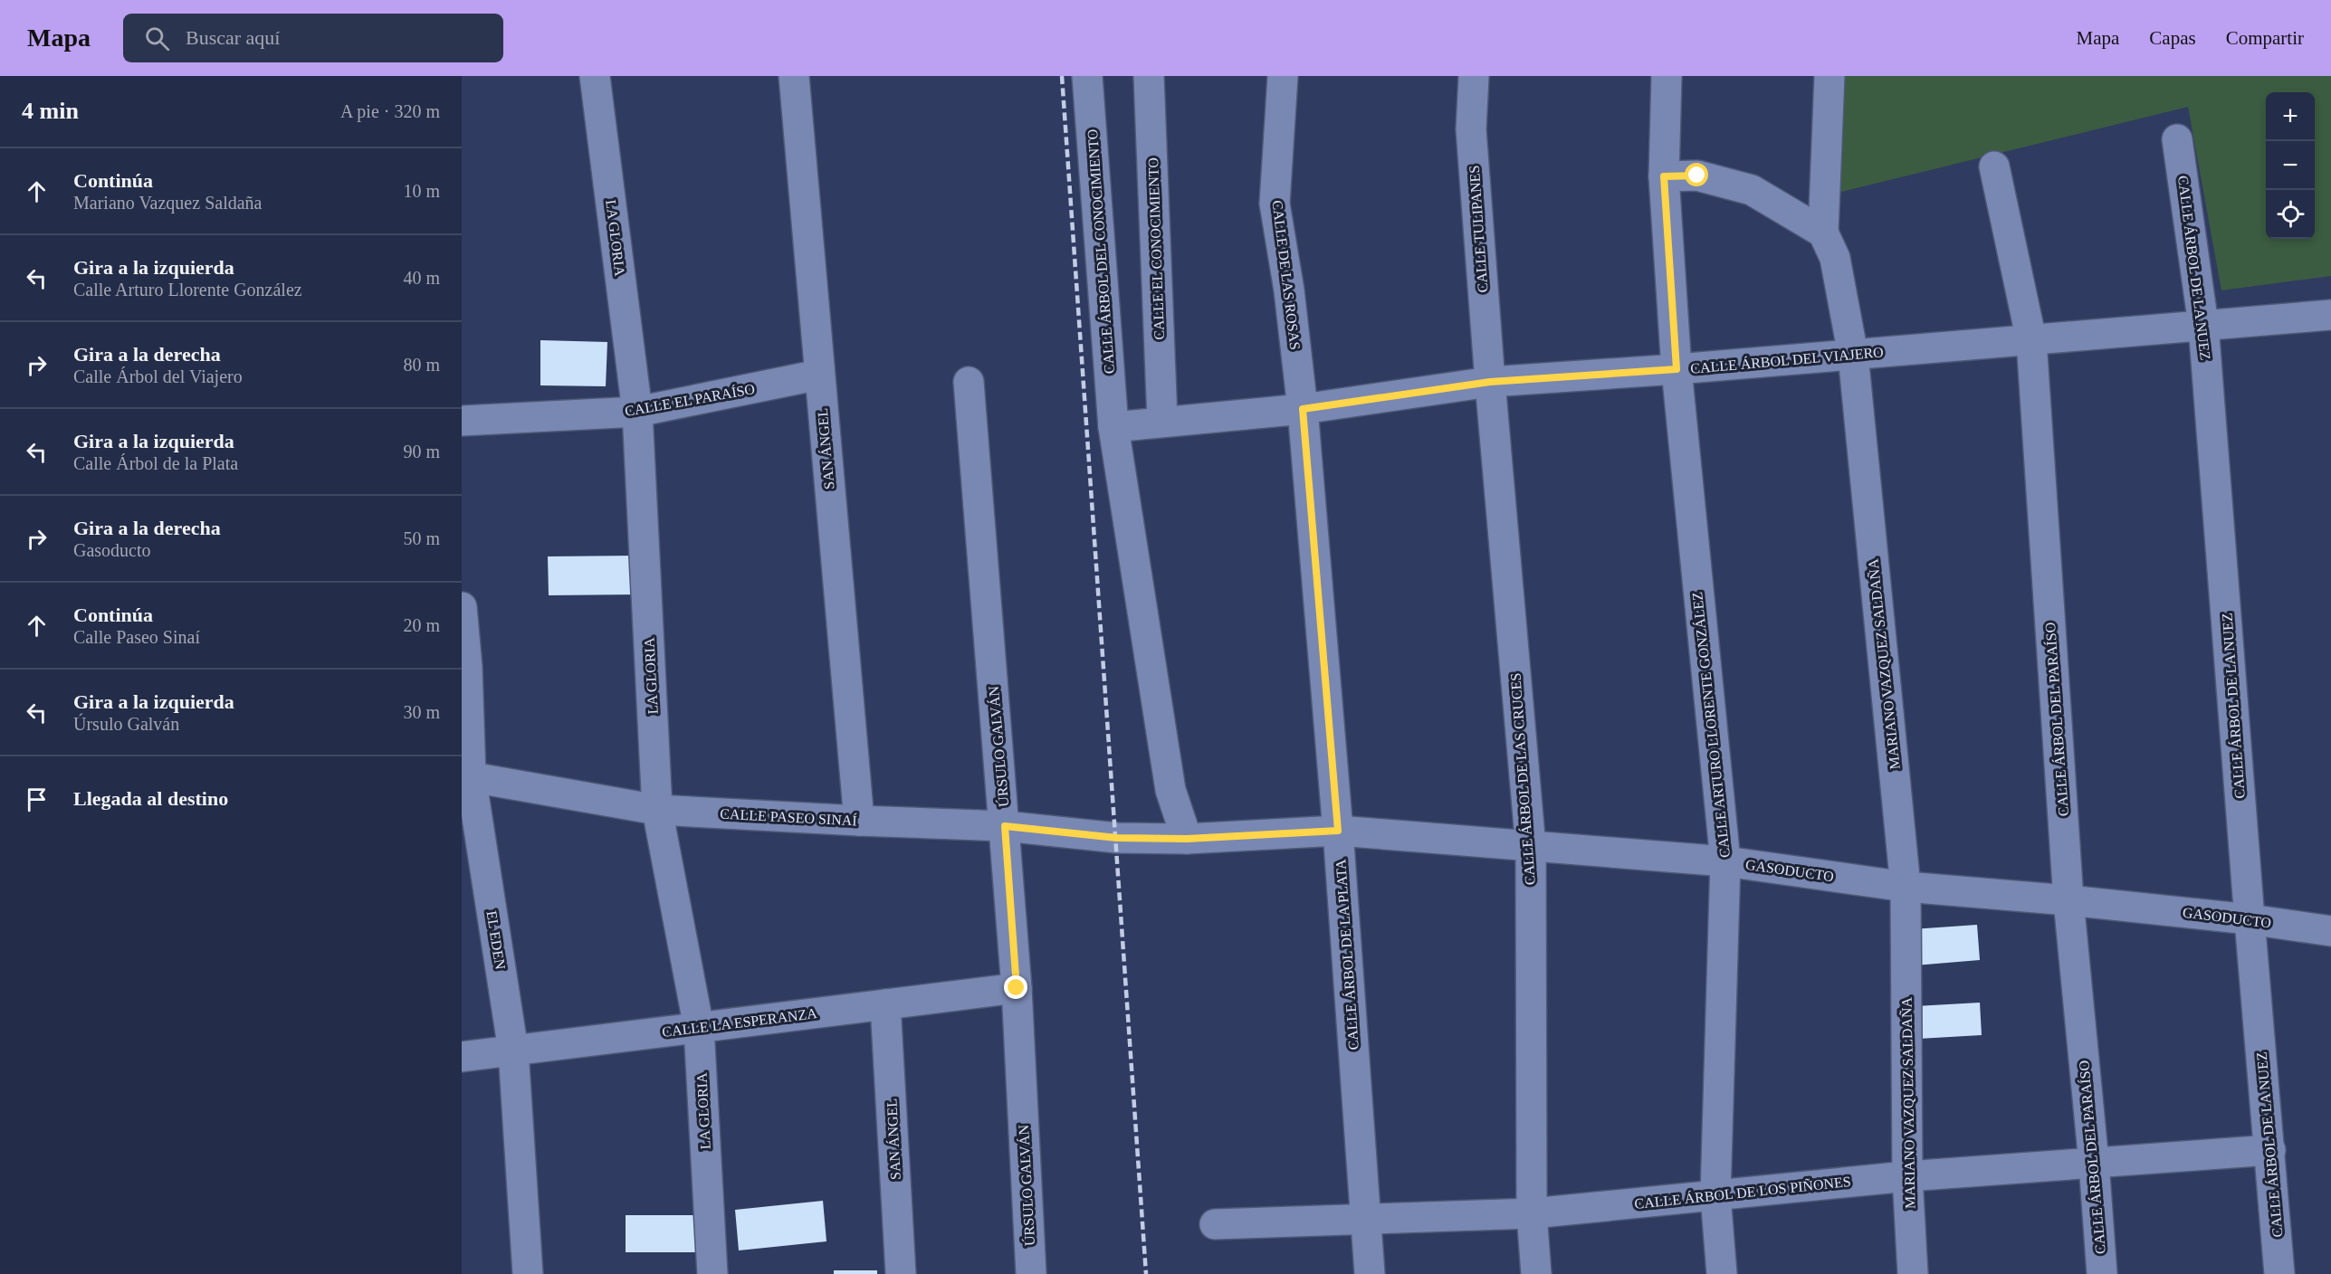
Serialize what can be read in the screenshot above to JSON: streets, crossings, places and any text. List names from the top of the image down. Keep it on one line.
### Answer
{"streets":{"street":["CALLE TULIPANES","LA GLORIA","CALLE EL CONOCIMIENTO","CALLE ÁRBOL DEL CONOCIMIENTO","CALLE ÁRBOL DE LA NUEZ","CALLE DE LAS ROSAS","CALLE ÁRBOL DEL VIAJERO","CALLE EL PARAÍSO","SAN ÁNGEL","MARIANO VAZQUEZ SALDAÑA","CALLE ÁRBOL DEL PARAÍSO","CALLE ARTURO LLORENTE GONZÁLEZ","ÚRSULO GALVÁN","CALLE ÁRBOL DE LAS CRUCES","CALLE PASEO SINAÍ","GASODUCTO","EL EDEN","CALLE ÁRBOL DE LA PLATA","CALLE LA ESPERANZA","CALLE ÁRBOL DE LOS PIÑONES"]},"crossings":[["CALLE TULIPANES","CALLE ÁRBOL DEL VIAJERO"],["CALLE TULIPANES","CALLE ÁRBOL DE LAS CRUCES"],["LA GLORIA","CALLE EL PARAÍSO"],["LA GLORIA","CALLE PASEO SINAÍ"],["LA GLORIA","CALLE LA ESPERANZA"],["CALLE EL CONOCIMIENTO","CALLE ÁRBOL DEL VIAJERO"],["CALLE ÁRBOL DEL CONOCIMIENTO","CALLE ÁRBOL DEL VIAJERO"],["CALLE ÁRBOL DEL CONOCIMIENTO","GASODUCTO"],["CALLE ÁRBOL DE LA NUEZ","CALLE ÁRBOL DEL VIAJERO"],["CALLE ÁRBOL DE LA NUEZ","GASODUCTO"],["CALLE ÁRBOL DE LA NUEZ","CALLE ÁRBOL DE LOS PIÑONES"],["CALLE DE LAS ROSAS","CALLE ÁRBOL DEL VIAJERO"],["CALLE DE LAS ROSAS","CALLE ÁRBOL DE LA PLATA"],["CALLE ÁRBOL DEL VIAJERO","MARIANO VAZQUEZ SALDAÑA"],["CALLE ÁRBOL DEL VIAJERO","CALLE ÁRBOL DEL PARAÍSO"],["CALLE ÁRBOL DEL VIAJERO","CALLE ARTURO LLORENTE GONZÁLEZ"],["CALLE ÁRBOL DEL VIAJERO","CALLE ÁRBOL DE LAS CRUCES"],["CALLE ÁRBOL DEL VIAJERO","CALLE ÁRBOL DE LA PLATA"],["CALLE EL PARAÍSO","SAN ÁNGEL"],["SAN ÁNGEL","CALLE PASEO SINAÍ"],["SAN ÁNGEL","CALLE LA ESPERANZA"],["MARIANO VAZQUEZ SALDAÑA","GASODUCTO"],["MARIANO VAZQUEZ SALDAÑA","CALLE ÁRBOL DE LOS PIÑONES"],["CALLE ÁRBOL DEL PARAÍSO","GASODUCTO"],["CALLE ÁRBOL DEL PARAÍSO","CALLE ÁRBOL DE LOS PIÑONES"],["CALLE ARTURO LLORENTE GONZÁLEZ","GASODUCTO"],["CALLE ARTURO LLORENTE GONZÁLEZ","CALLE ÁRBOL DE LOS PIÑONES"],["ÚRSULO GALVÁN","CALLE PASEO SINAÍ"],["ÚRSULO GALVÁN","CALLE LA ESPERANZA"],["CALLE ÁRBOL DE LAS CRUCES","GASODUCTO"],["CALLE ÁRBOL DE LAS CRUCES","CALLE ÁRBOL DE LOS PIÑONES"],["CALLE PASEO SINAÍ","GASODUCTO"],["CALLE PASEO SINAÍ","EL EDEN"],["GASODUCTO","CALLE ÁRBOL DE LA PLATA"],["EL EDEN","CALLE LA ESPERANZA"],["CALLE ÁRBOL DE LA PLATA","CALLE ÁRBOL DE LOS PIÑONES"]],"page":{"header":"Mapa","search":"Buscar aquí","nav":["Mapa","Capas","Compartir"],"heading":["4 min","A pie · 320 m"],"map_buttons":["+","−"],"list":[["Continúa","Mariano Vazquez Saldaña","10 m"],["Gira a la izquierda","Calle Arturo Llorente González","40 m"],["Gira a la derecha","Calle Árbol del Viajero","80 m"],["Gira a la izquierda","Calle Árbol de la Plata","90 m"],["Gira a la derecha","Gasoducto","50 m"],["Continúa","Calle Paseo Sinaí","20 m"],["Gira a la izquierda","Úrsulo Galván","30 m"],"Llegada al destino"]}}
